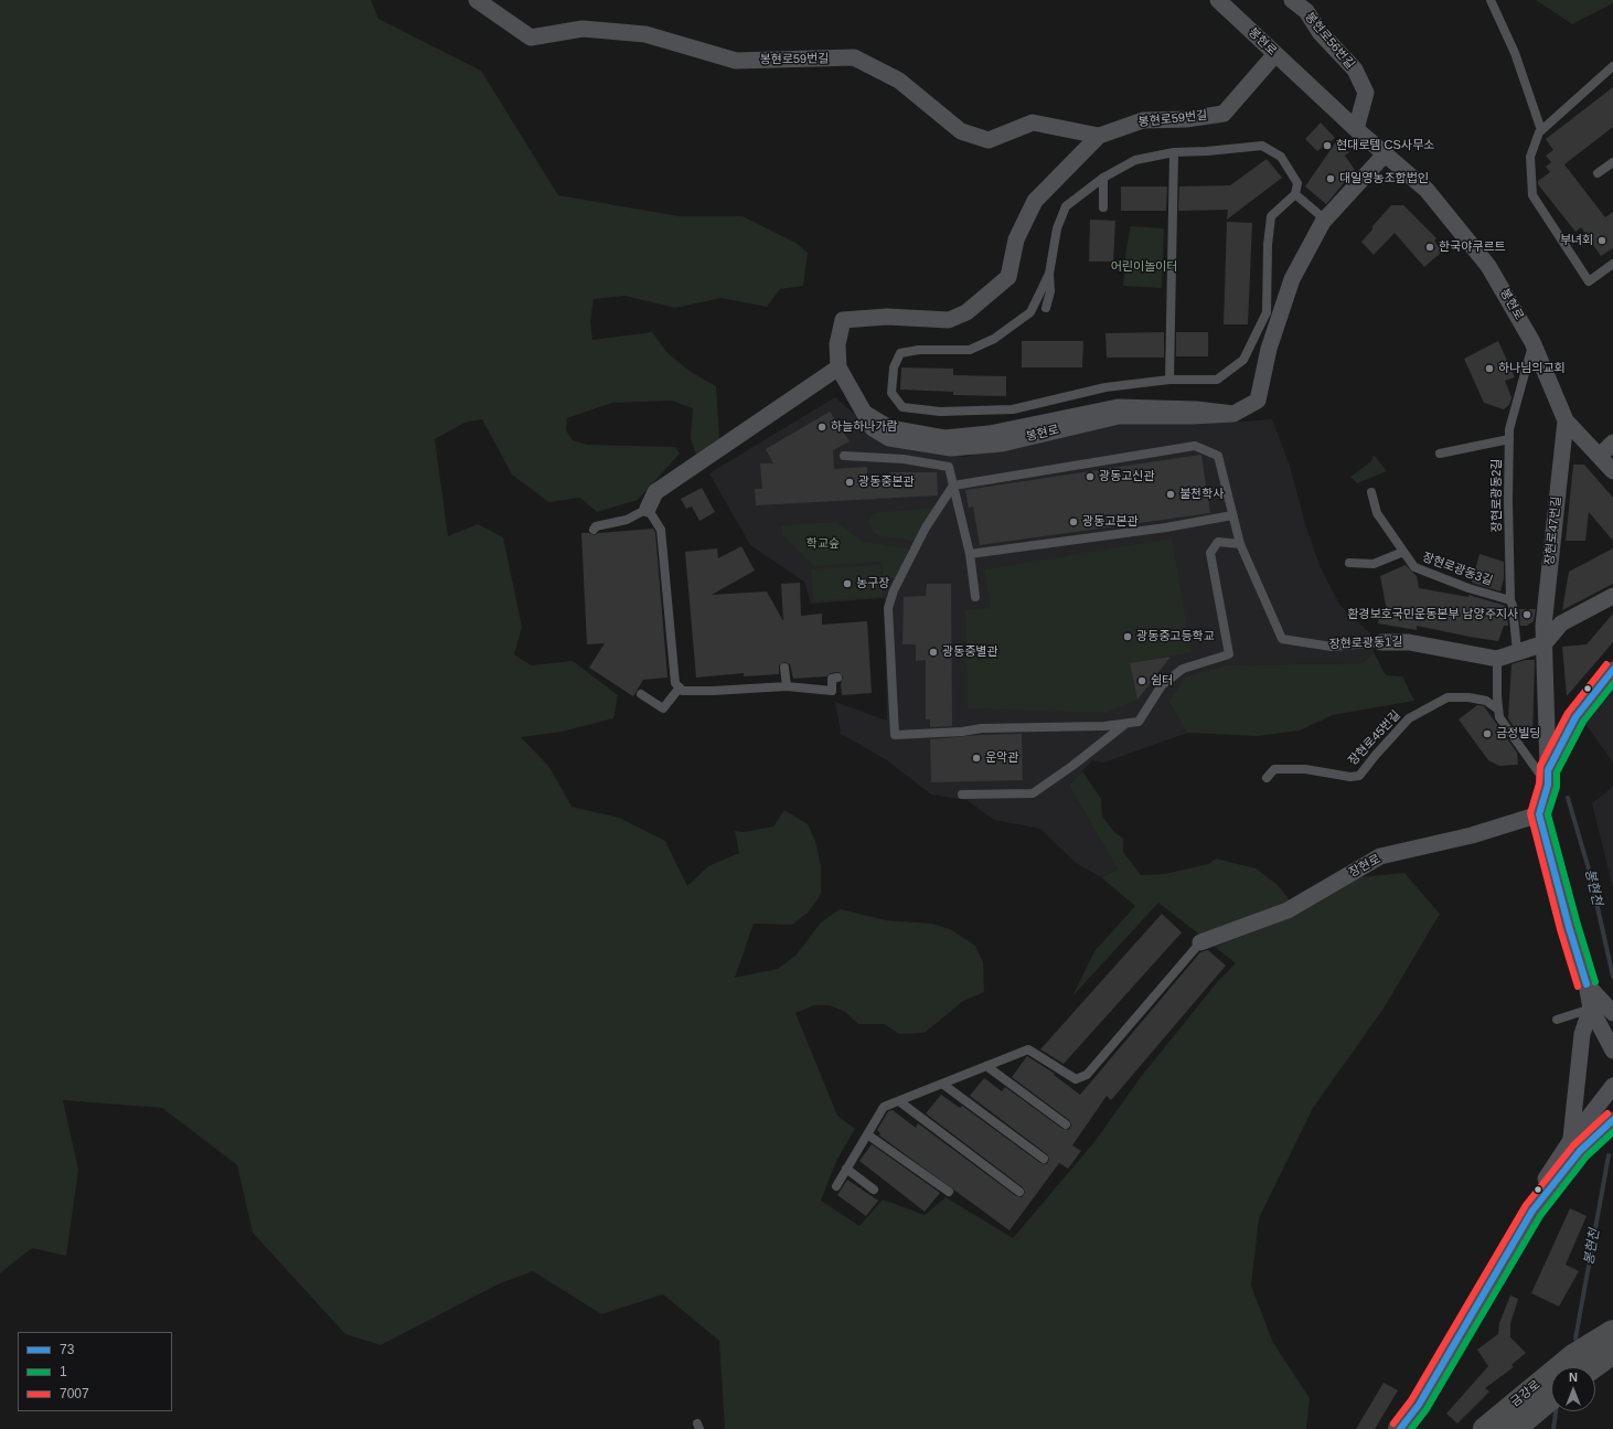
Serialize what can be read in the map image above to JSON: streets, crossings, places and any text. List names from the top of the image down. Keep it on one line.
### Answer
{"streets":{"main road":["금강로"],"street":["봉현로56번길","봉현로","봉현로59번길","장현로47번길","장현로광동1길","장현로"],"lane":["장현로광동2길","장현로광동3길","장현로45번길"]},"crossings":[["봉현로56번길","봉현로"],["봉현로","봉현로59번길"],["봉현로","장현로광동2길"],["봉현로","장현로47번길"],["장현로광동2길","장현로광동3길"]],"water":["봉현천"],"parks":["어린이놀이터","학교숲"],"places":["현대로템 CS사무소","대일영농조합법인","부녀회","한국야쿠르트","하나님의교회","하늘하나가람","광동고신관","광동중본관","불천학사","광동고본관","농구장","환경보호국민운동본부 남양주지사","광동중고등학교","광동중별관","쉼터","금정빌딩","운악관"],"lines":["transit line 7007","transit line 73","transit line 1"],"legend":["73","1","7007"],"north":"top"}
